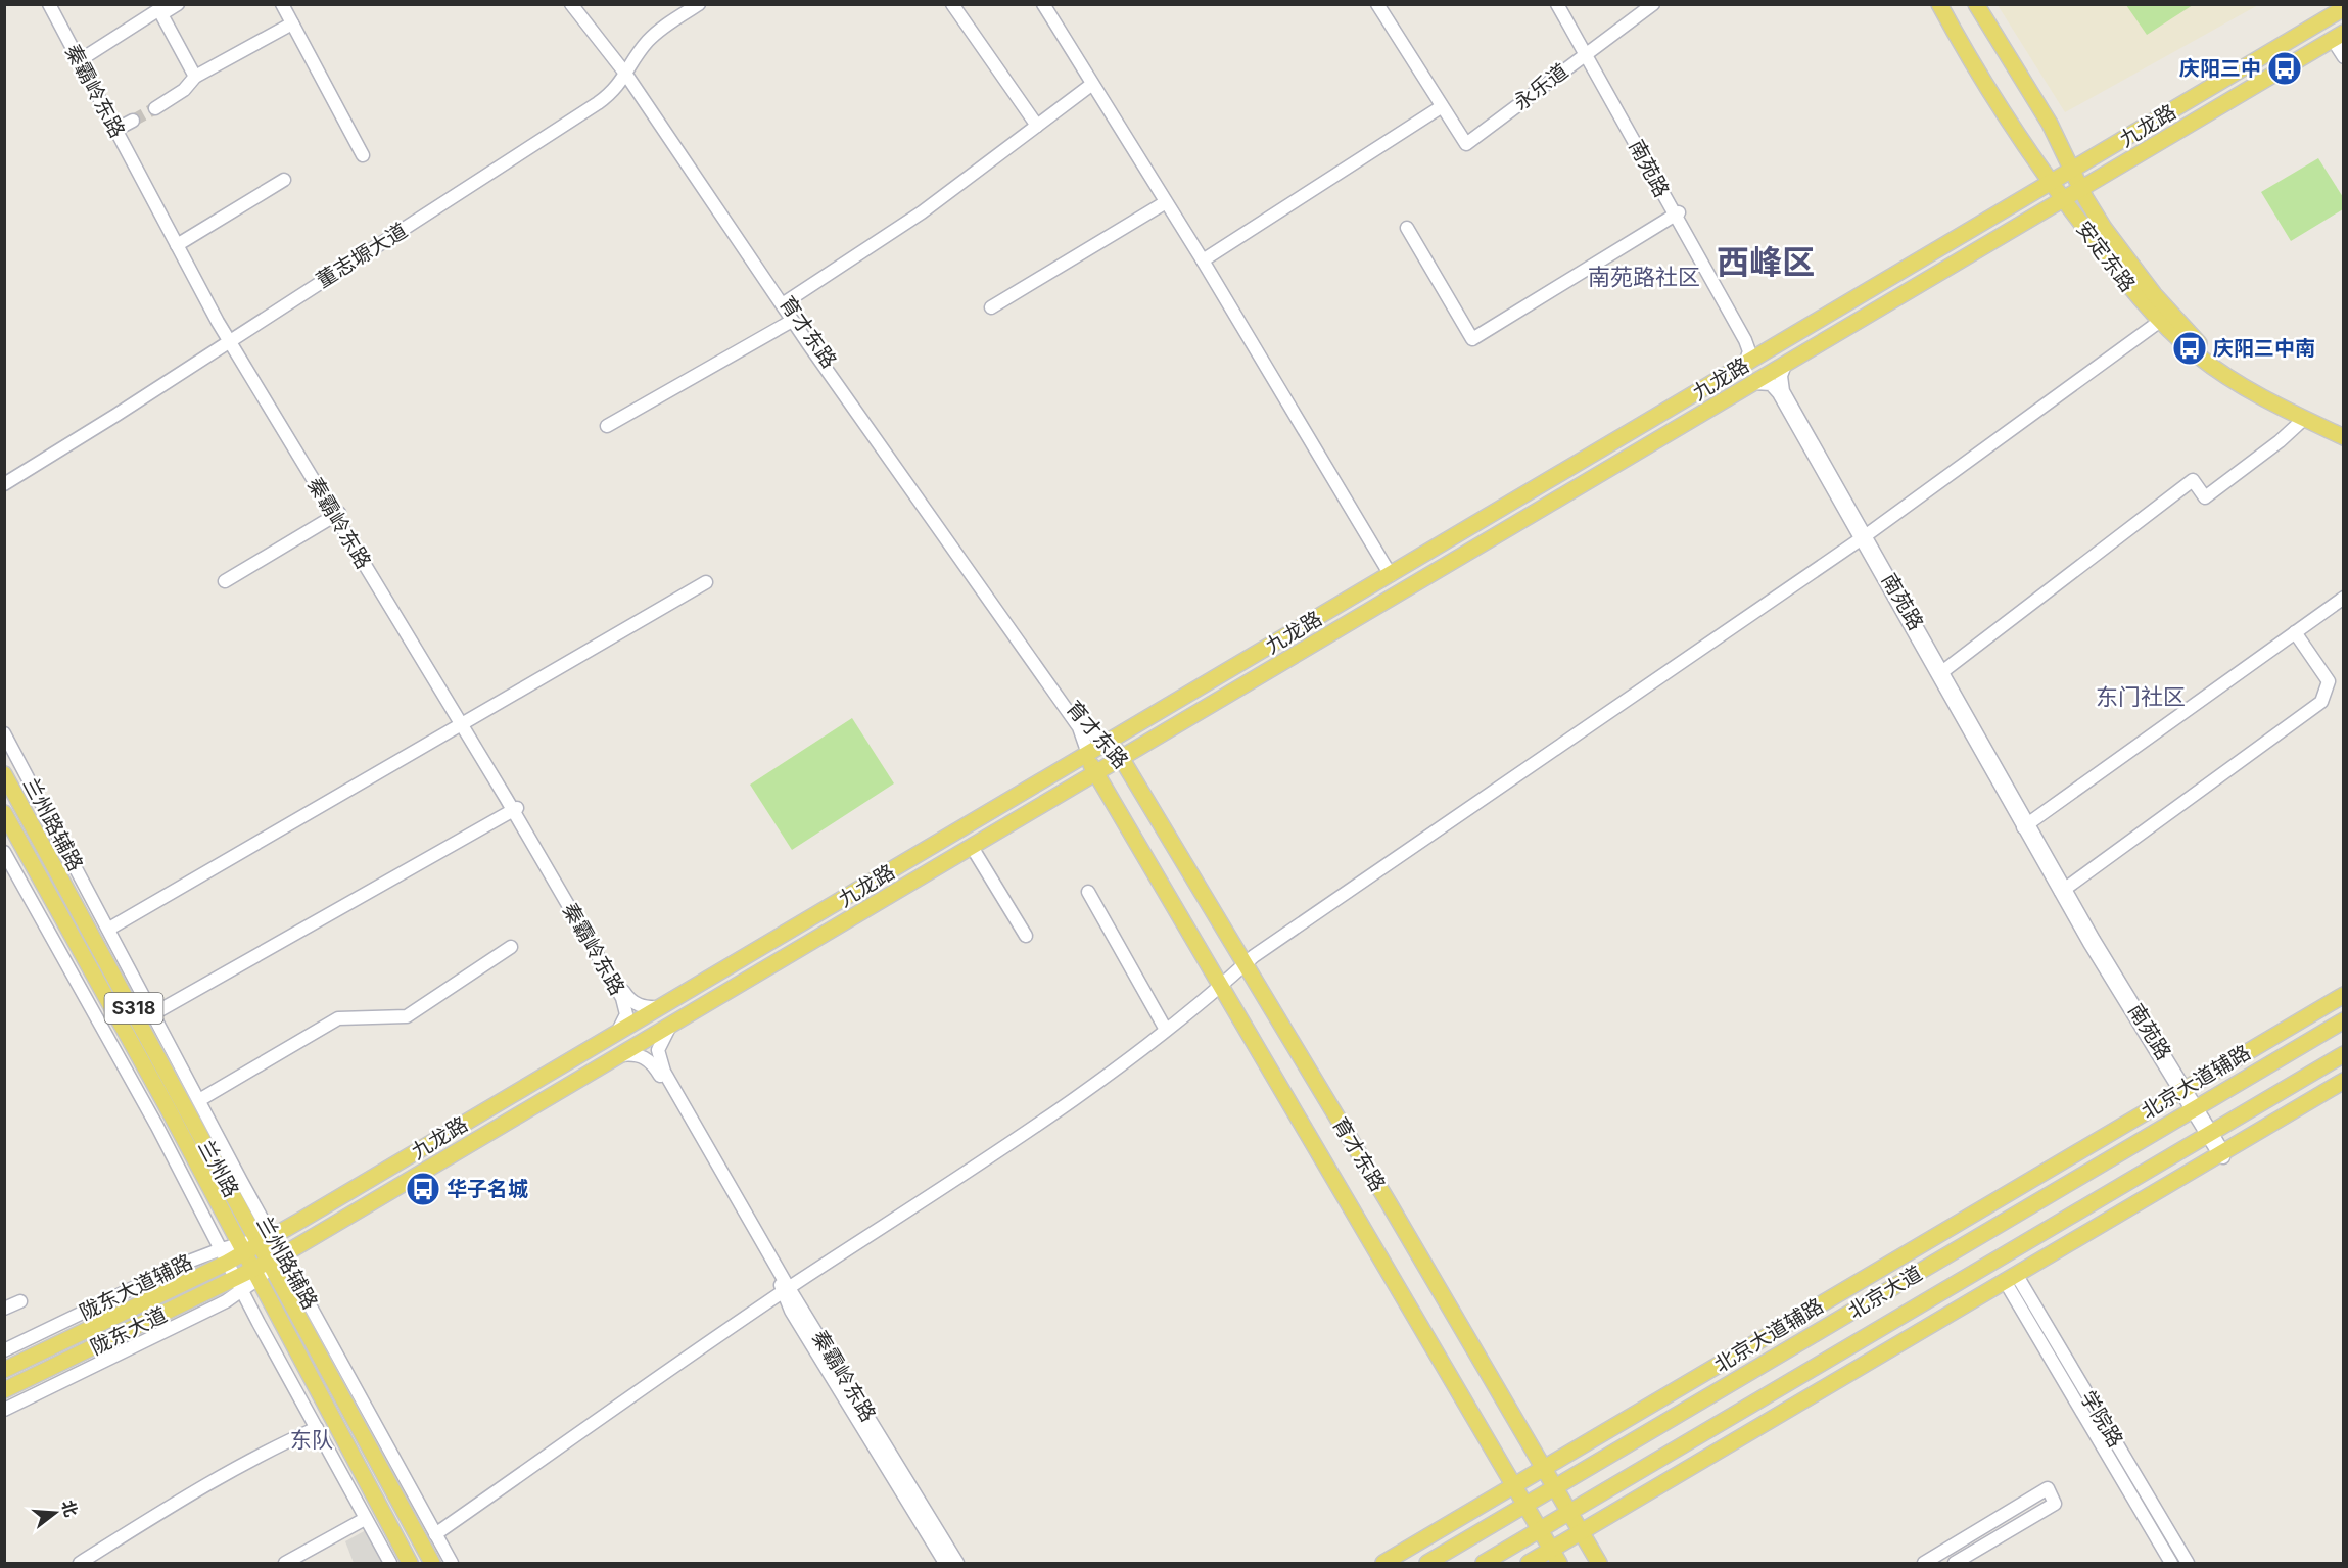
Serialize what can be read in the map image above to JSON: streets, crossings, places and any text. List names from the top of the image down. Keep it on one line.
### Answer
{"streets":{"main road":["九龙路","安定东路","育才东路","S318","北京大道辅路","兰州路","北京大道","陇东大道"],"street":["永乐道","秦霸岭东路","南苑路","董志塬大道","兰州路辅路","陇东大道辅路","学院路"]},"crossings":[["永乐道","南苑路"],["秦霸岭东路","九龙路"],["秦霸岭东路","董志塬大道"],["九龙路","南苑路"],["九龙路","安定东路"],["九龙路","育才东路"],["九龙路","兰州路辅路"],["九龙路","兰州路"],["九龙路","陇东大道"],["南苑路","北京大道辅路"],["南苑路","北京大道"],["董志塬大道","育才东路"],["育才东路","北京大道辅路"],["育才东路","北京大道"],["兰州路辅路","兰州路"],["兰州路","陇东大道"],["陇东大道辅路","陇东大道"]],"districts":["西峰区","南苑路社区","东门社区","东队"],"places":{"bus stop":["庆阳三中","庆阳三中南","华子名城"]},"north":"right"}
